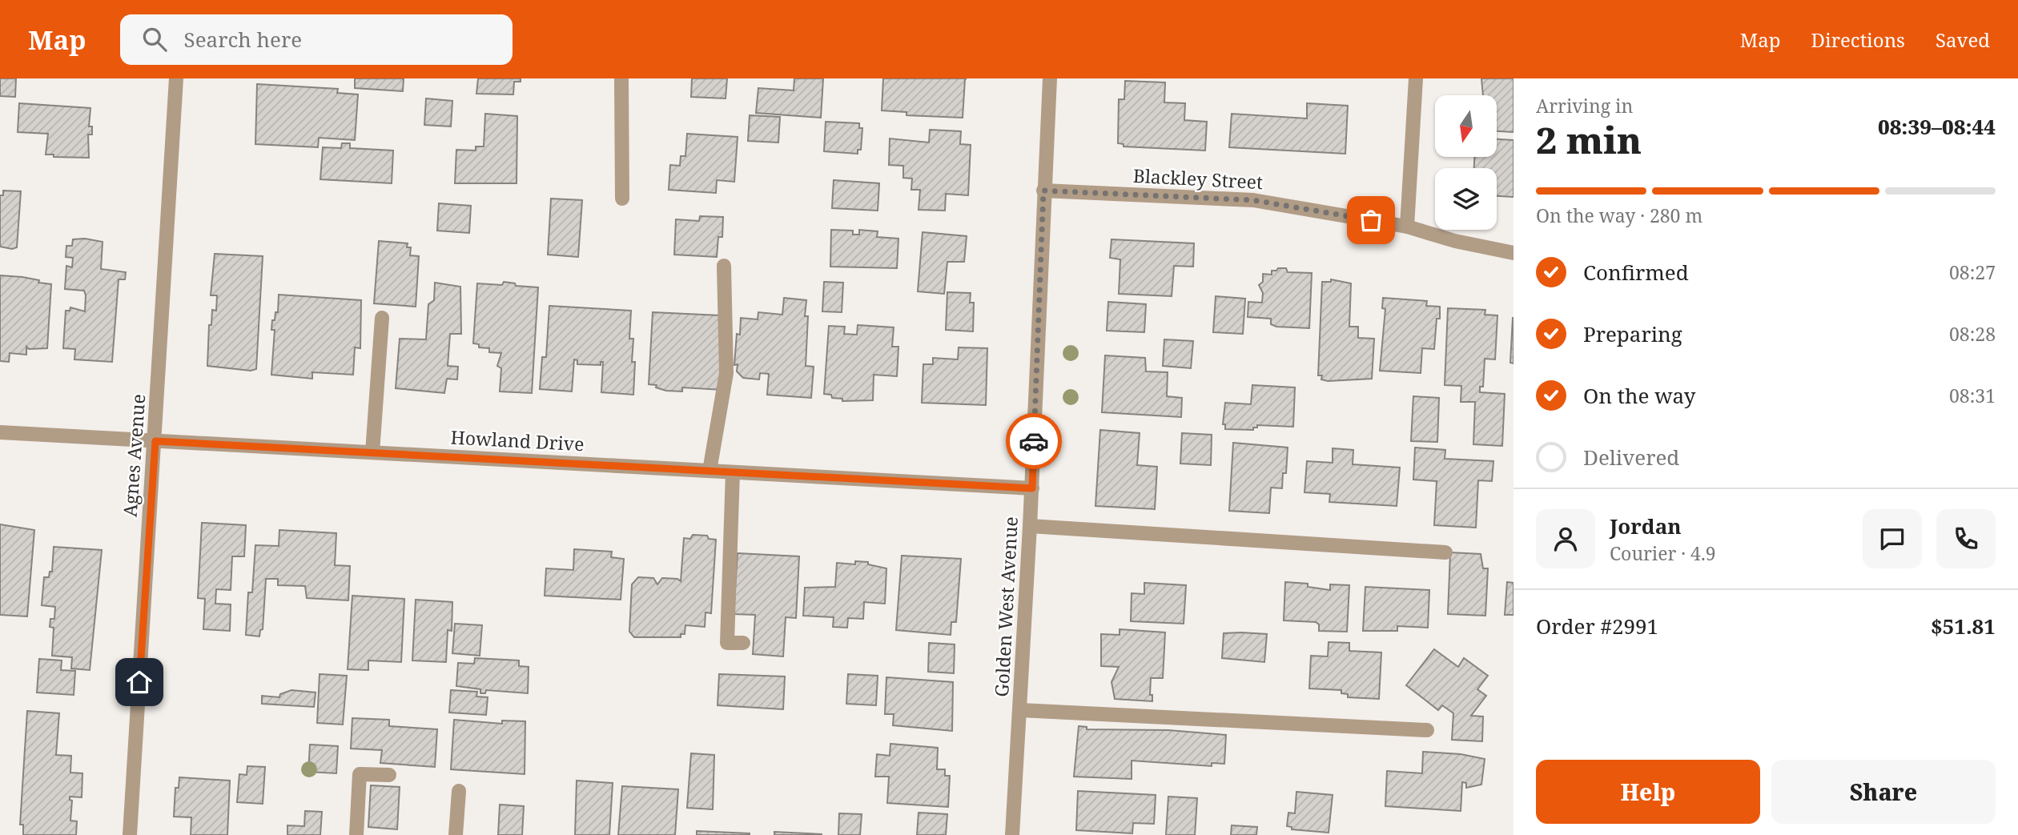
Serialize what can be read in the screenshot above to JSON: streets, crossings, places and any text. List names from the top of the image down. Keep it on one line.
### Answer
{"streets":{"street":["Blackley Street","Howland Drive","Agnes Avenue","Golden West Avenue"]},"crossings":[["Blackley Street","Golden West Avenue"],["Howland Drive","Agnes Avenue"],["Howland Drive","Golden West Avenue"]],"north":"bottom","page":{"header":"Map","search":"Search here","nav":["Map","Directions","Saved"],"heading":["2 min","Arriving in","08:39–08:44"],"panel":["Jordan","Courier · 4.9","Order #2991","$51.81"],"bar":"On the way · 280 m","list":[["Confirmed","08:27"],["Preparing","08:28"],["On the way","08:31"],"Delivered"],"buttons":["Help","Share"]}}
